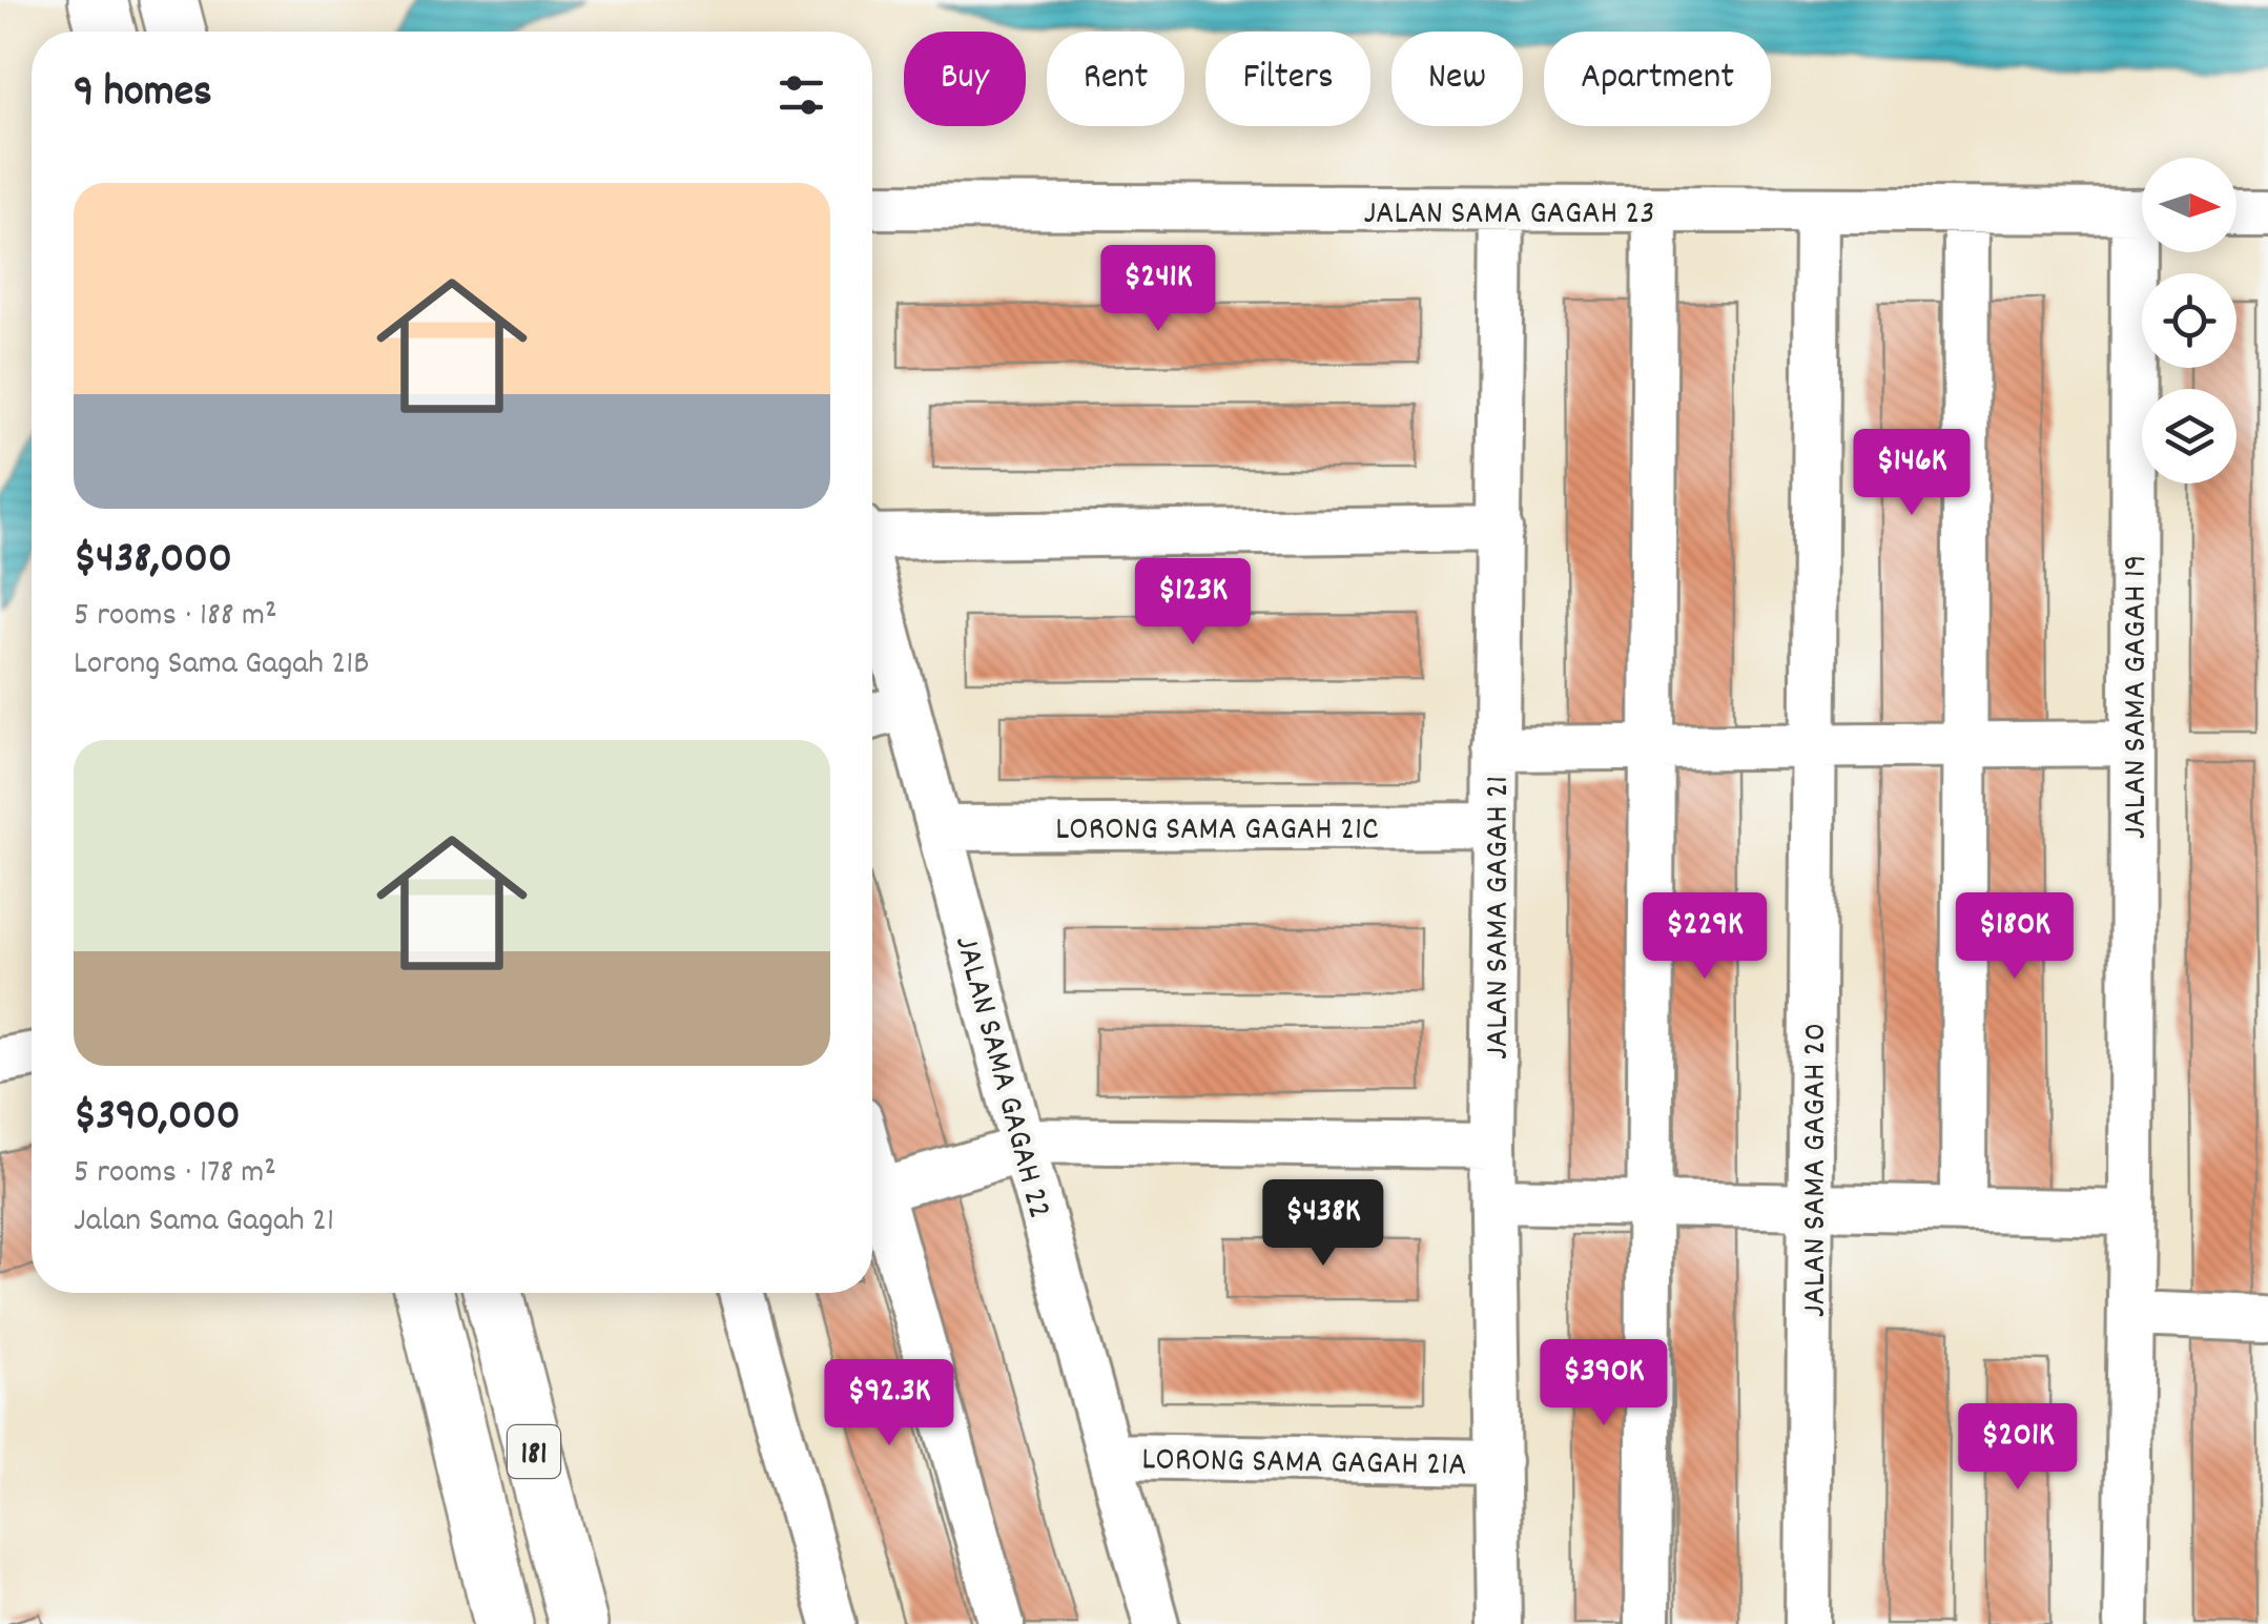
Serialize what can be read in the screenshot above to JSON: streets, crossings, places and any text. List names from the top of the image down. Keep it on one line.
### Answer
{"streets":{"main road":["181"],"street":["JALAN SAMA GAGAH 23","JALAN SAMA GAGAH 19","LORONG SAMA GAGAH 21C","JALAN SAMA GAGAH 21","JALAN SAMA GAGAH 22","JALAN SAMA GAGAH 20","LORONG SAMA GAGAH 21A"]},"crossings":[["JALAN SAMA GAGAH 23","JALAN SAMA GAGAH 21"],["JALAN SAMA GAGAH 23","JALAN SAMA GAGAH 20"],["LORONG SAMA GAGAH 21C","JALAN SAMA GAGAH 21"],["LORONG SAMA GAGAH 21C","JALAN SAMA GAGAH 22"],["JALAN SAMA GAGAH 21","LORONG SAMA GAGAH 21A"],["JALAN SAMA GAGAH 22","LORONG SAMA GAGAH 21A"]],"north":"right","page":{"chip":["Buy","Rent","Filters","New","Apartment"],"heading":"9 homes","list":[{"name":"$438,000","note":"5 rooms · 188 m² · Lorong Sama Gagah 21B"},{"name":"$390,000","note":"5 rooms · 178 m² · Jalan Sama Gagah 21"}],"price":["$241K","$146K","$123K","$229K","$180K","$438K","$390K","$92.3K","$201K"]}}
